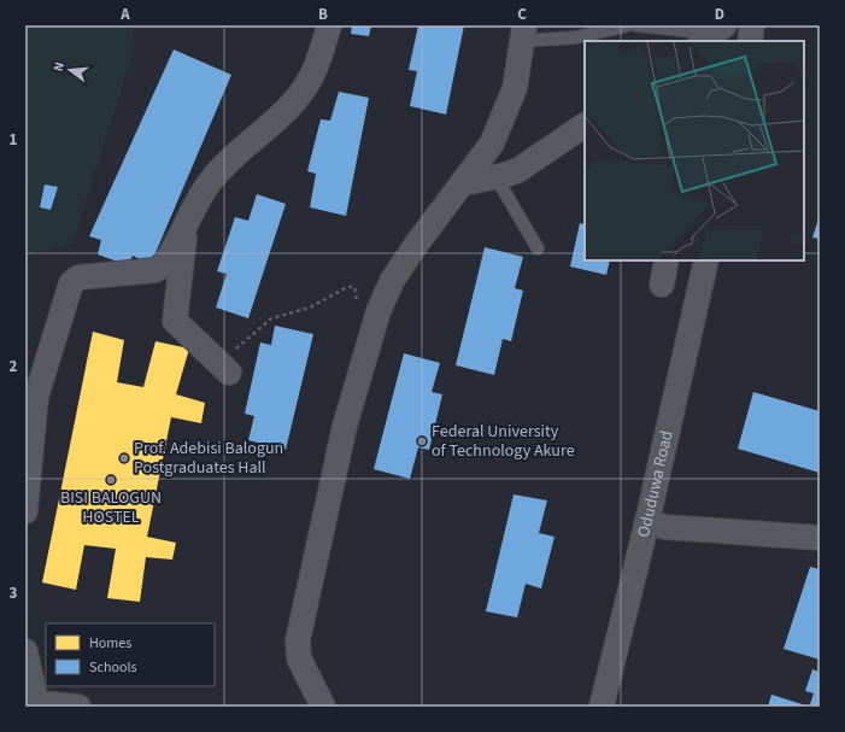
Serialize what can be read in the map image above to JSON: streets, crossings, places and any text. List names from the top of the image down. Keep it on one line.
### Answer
{"streets":{"street":["Oduduwa Road"]},"places":["Federal University of Technology Akure","Prof. Adebisi Balogun Postgraduates Hall","BISI BALOGUN HOSTEL"],"legend":["Homes","Schools"],"north":"left","grid":{"columns":["A","B","C","D"],"rows":["1","2","3"]}}
